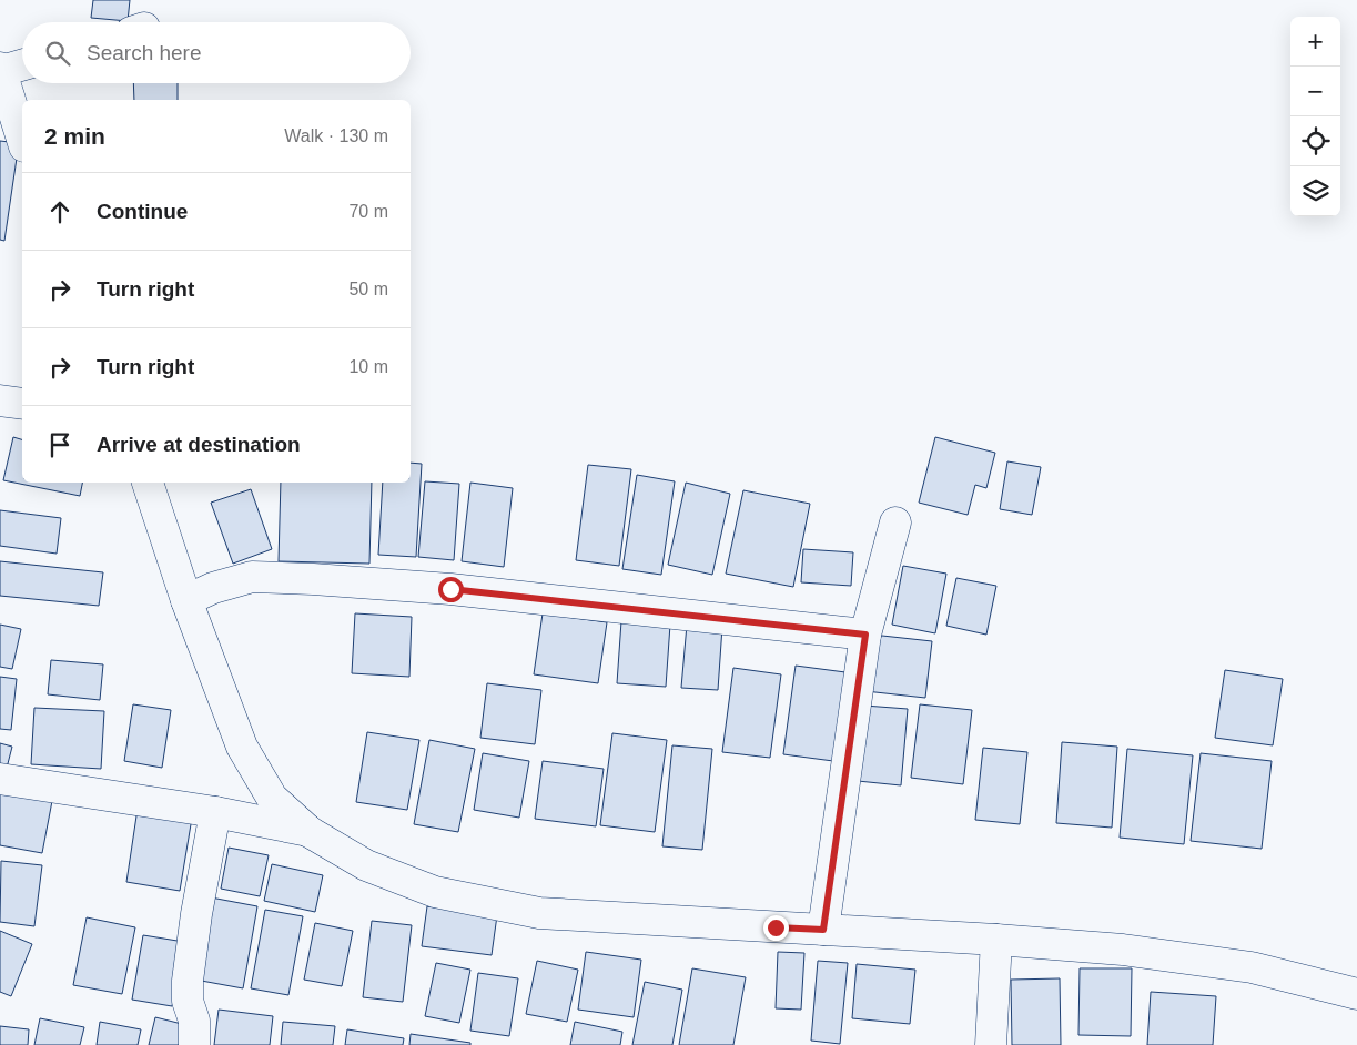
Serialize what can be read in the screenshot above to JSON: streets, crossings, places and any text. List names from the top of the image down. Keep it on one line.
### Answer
{"page":{"map_buttons":["+","−"],"search":"Search here","heading":["2 min","Walk · 130 m"],"list":[["Continue","70 m"],["Turn right","50 m"],["Turn right","10 m"],"Arrive at destination"]}}
